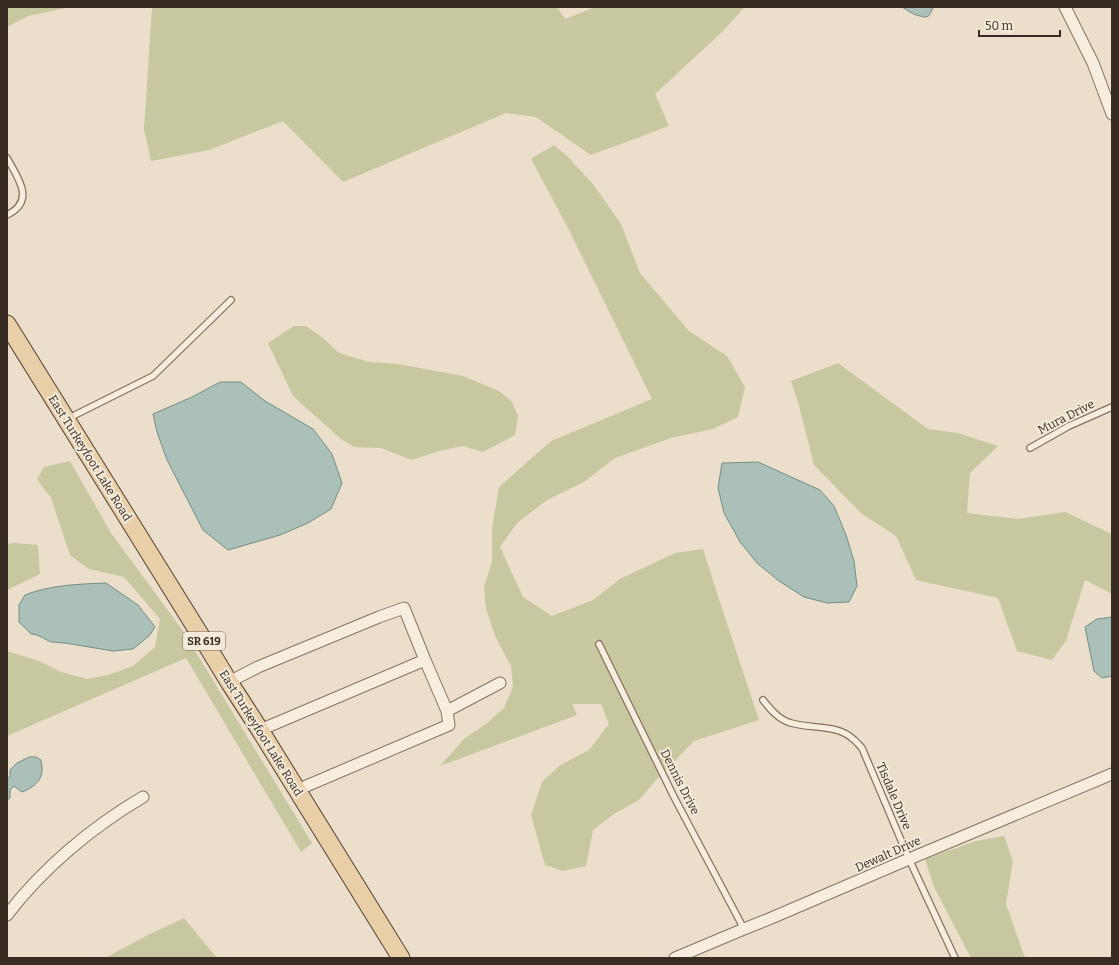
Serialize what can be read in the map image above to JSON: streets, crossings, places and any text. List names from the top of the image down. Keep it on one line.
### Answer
{"streets":{"main road":["East Turkeyfoot Lake Road","SR 619"],"street":["Dewalt Drive"],"lane":["Mura Drive","Dennis Drive","Tisdale Drive"]},"crossings":[["Dennis Drive","Dewalt Drive"],["Tisdale Drive","Dewalt Drive"]],"scale_bar":"50 m"}
